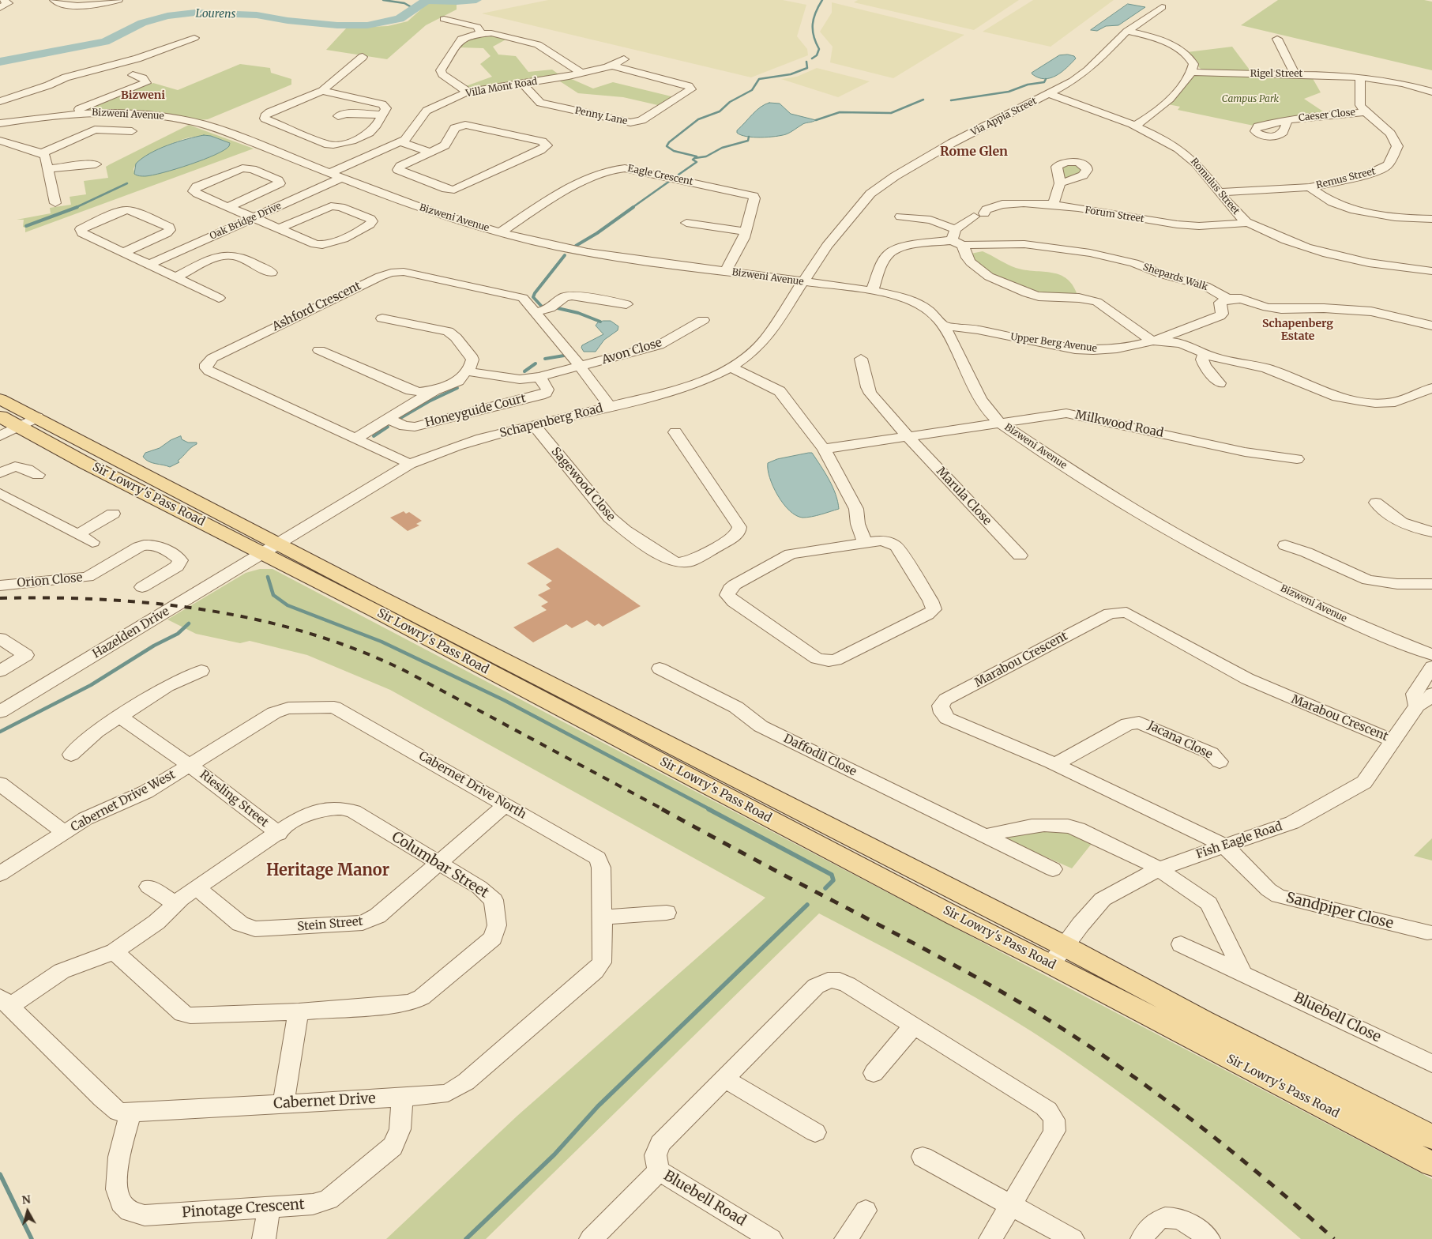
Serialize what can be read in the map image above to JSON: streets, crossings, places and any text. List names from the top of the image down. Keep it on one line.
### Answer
{"streets":{"main road":["Sir Lowry's Pass Road"],"street":["Rigel Street","Villa Mont Road","Bizweni Avenue","Caeser Close","Penny Lane","Via Appia Street","Eagle Crescent","Remus Street","Romulus Street","Forum Street","Oak Bridge Drive","Shepards Walk","Ashford Crescent","Upper Berg Avenue","Avon Close","Honeyguide Court","Schapenberg Road","Milkwood Road","Sagewood Close","Marula Close","Orion Close","Hazelden Drive","Marabou Crescent","Jacana Close","Daffodil Close","Cabernet Drive North","Riesling Street","Cabernet Drive West","Fish Eagle Road","Columbar Street","Sandpiper Close","Stein Street","Bluebell Close","Cabernet Drive","Bluebell Road","Pinotage Crescent"]},"crossings":[["Villa Mont Road","Bizweni Avenue"],["Villa Mont Road","Penny Lane"],["Bizweni Avenue","Via Appia Street"],["Bizweni Avenue","Eagle Crescent"],["Bizweni Avenue","Oak Bridge Drive"],["Bizweni Avenue","Shepards Walk"],["Bizweni Avenue","Upper Berg Avenue"],["Bizweni Avenue","Schapenberg Road"],["Bizweni Avenue","Milkwood Road"],["Caeser Close","Remus Street"],["Via Appia Street","Romulus Street"],["Via Appia Street","Schapenberg Road"],["Remus Street","Romulus Street"],["Romulus Street","Forum Street"],["Forum Street","Shepards Walk"],["Ashford Crescent","Avon Close"],["Ashford Crescent","Schapenberg Road"],["Avon Close","Honeyguide Court"],["Schapenberg Road","Sagewood Close"],["Schapenberg Road","Sir Lowry's Pass Road"],["Schapenberg Road","Hazelden Drive"],["Milkwood Road","Marula Close"],["Sir Lowry's Pass Road","Hazelden Drive"],["Sir Lowry's Pass Road","Fish Eagle Road"],["Marabou Crescent","Jacana Close"],["Marabou Crescent","Fish Eagle Road"],["Marabou Crescent","Sandpiper Close"],["Cabernet Drive North","Cabernet Drive West"],["Cabernet Drive North","Stein Street"],["Cabernet Drive North","Cabernet Drive"],["Riesling Street","Cabernet Drive West"],["Riesling Street","Columbar Street"],["Fish Eagle Road","Sandpiper Close"],["Columbar Street","Stein Street"],["Columbar Street","Cabernet Drive"],["Cabernet Drive","Pinotage Crescent"]],"districts":["Bizweni","Rome Glen","Schapenberg Estate","Heritage Manor"],"water":["Lourens"],"parks":["Campus Park"],"north":"top"}
